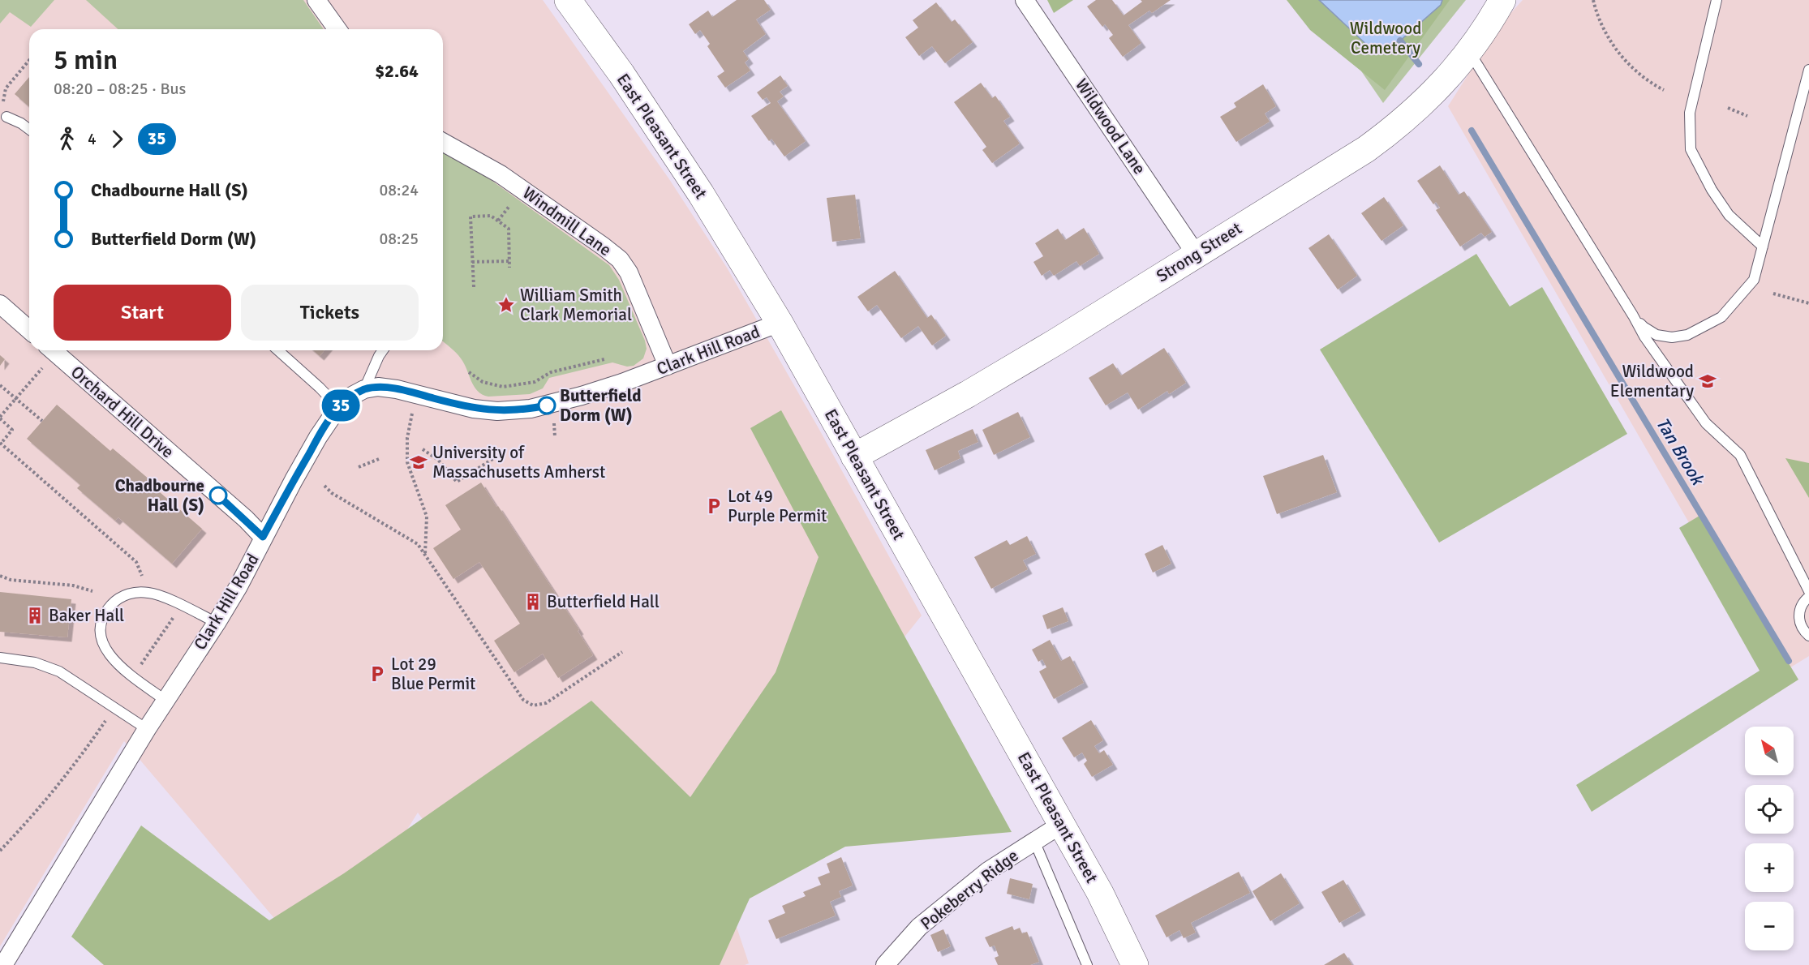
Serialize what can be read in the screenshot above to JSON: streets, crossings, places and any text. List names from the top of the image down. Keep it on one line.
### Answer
{"streets":{"main road":["East Pleasant Street","Strong Street"],"street":["Wildwood Lane","Windmill Lane","Clark Hill Road","Orchard Hill Drive","Pokeberry Ridge"]},"crossings":[["Wildwood Lane","Strong Street"],["East Pleasant Street","Strong Street"],["East Pleasant Street","Clark Hill Road"],["East Pleasant Street","Pokeberry Ridge"],["Windmill Lane","Clark Hill Road"],["Clark Hill Road","Orchard Hill Drive"]],"water":["Tan Brook"],"parks":["Wildwood Cemetery"],"places":{"place":["William Smith Clark Memorial"],"school or university":["Wildwood Elementary","University of Massachusetts Amherst"],"other":["Butterfield Dorm (W)","Chadbourne Hall (S)"],"parking":["Lot 49 Purple Permit","Lot 29 Blue Permit"],"building":["Butterfield Hall","Baker Hall"]},"lines":["bus line 35"],"north":"top left","page":{"on_map":"35","heading":["5 min","08:20 – 08:25 · Bus","$2.64"],"legs":["4","35"],"list":[{"name":"Chadbourne Hall (S)","value":"08:24"},{"name":"Butterfield Dorm (W)","value":"08:25"}],"buttons":["Start","Tickets"],"map_buttons":["+","−"]}}
